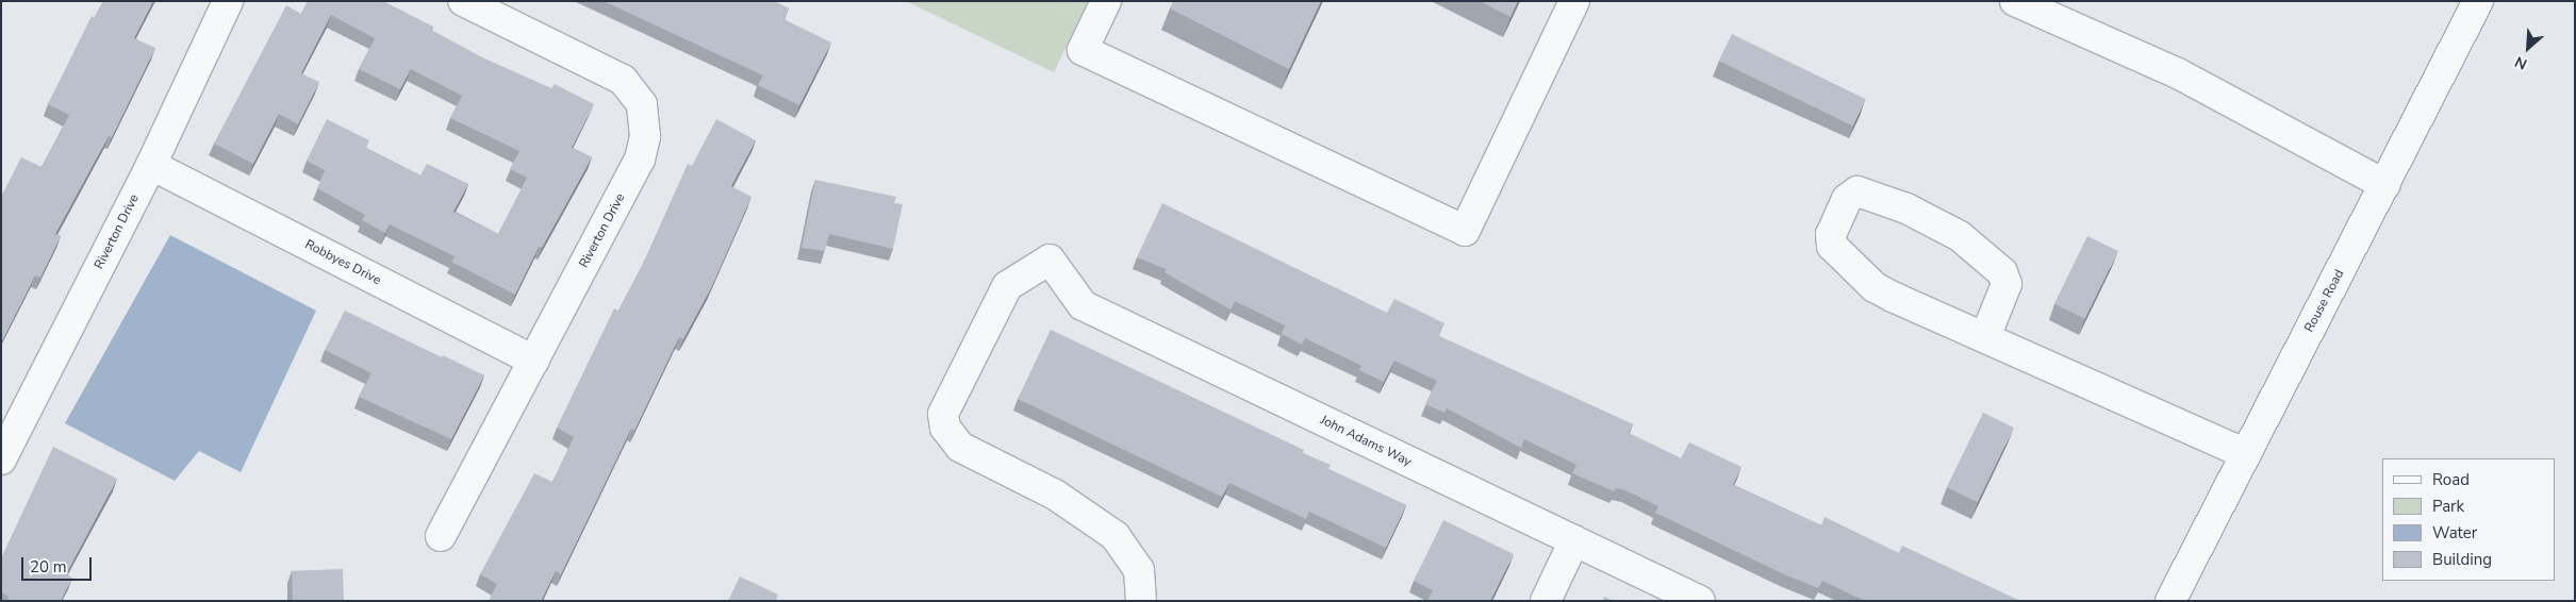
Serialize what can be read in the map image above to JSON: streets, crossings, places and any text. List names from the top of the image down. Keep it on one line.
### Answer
{"streets":{"street":["Riverton Drive","Robbyes Drive","Rouse Road","John Adams Way"]},"crossings":[["Riverton Drive","Robbyes Drive"]],"legend":["Road","Park","Water","Building"],"scale_bar":"20 m","north":"bottom left"}
